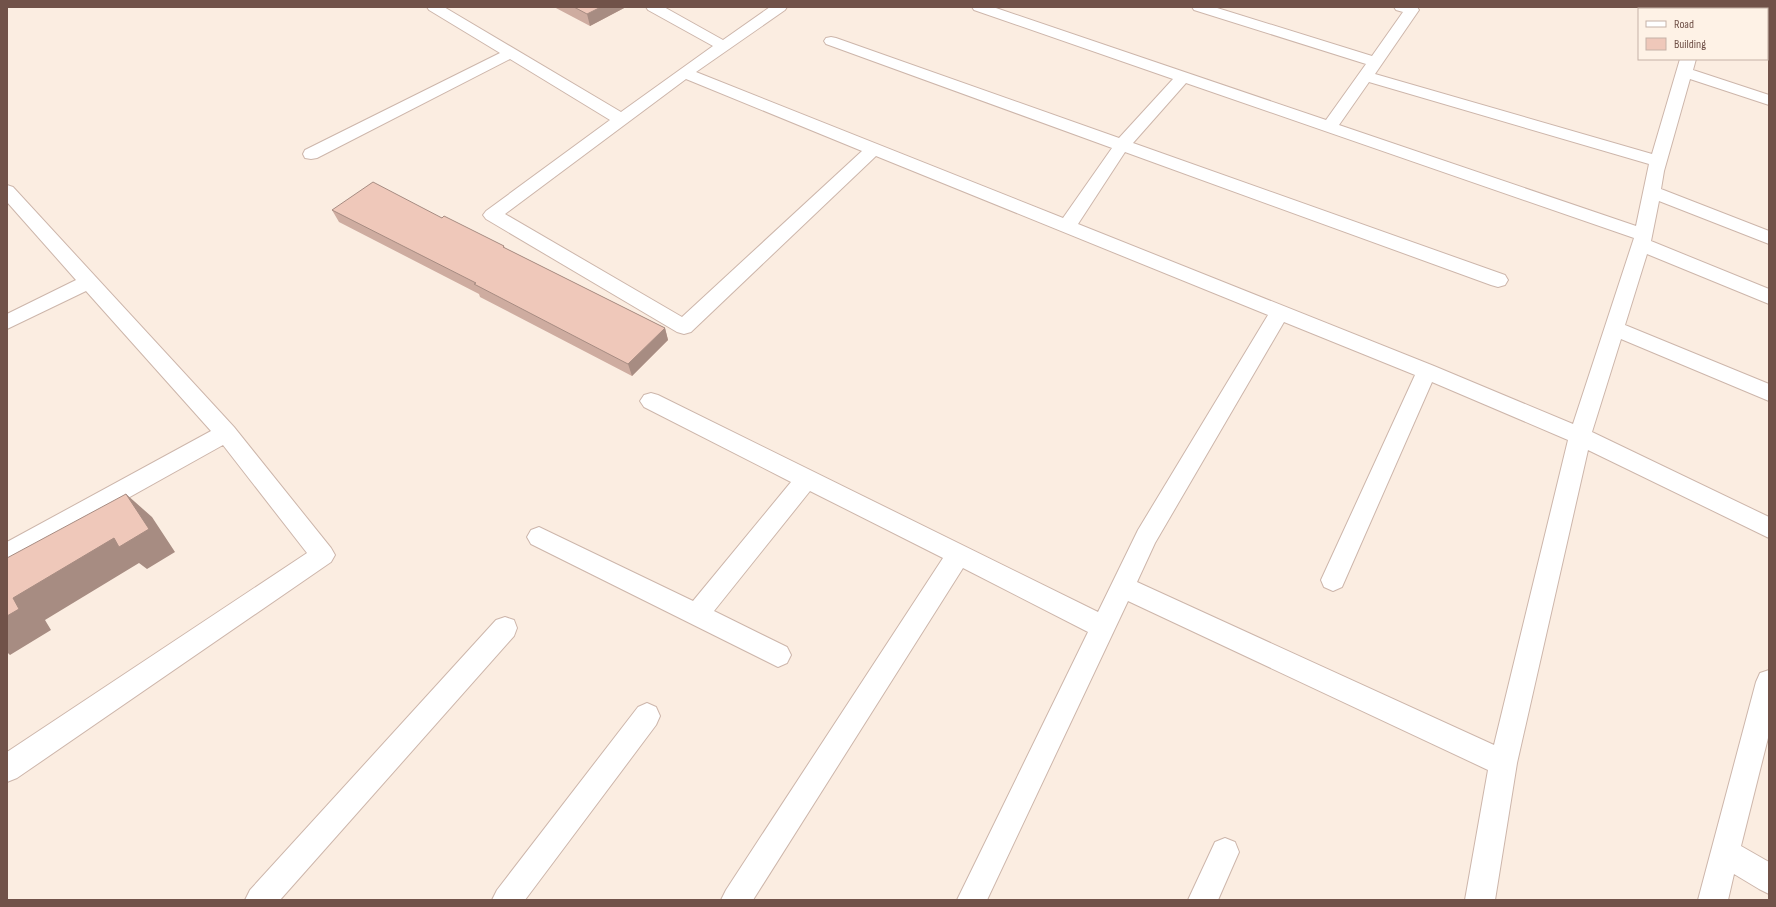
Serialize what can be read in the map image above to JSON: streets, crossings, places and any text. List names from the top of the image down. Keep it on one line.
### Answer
{"legend":["Road","Building"]}
